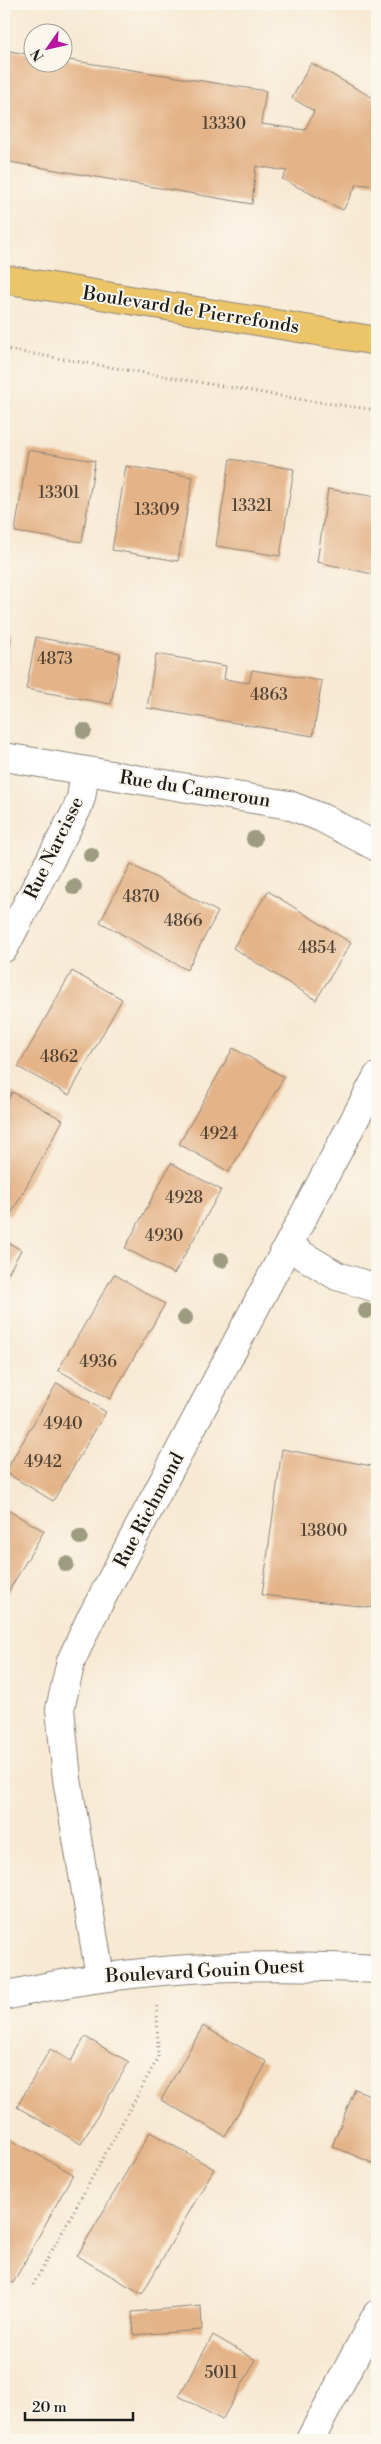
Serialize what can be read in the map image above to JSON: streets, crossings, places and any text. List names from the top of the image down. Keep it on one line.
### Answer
{"streets":{"main road":["Boulevard de Pierrefonds"],"street":["Rue du Cameroun","Rue Narcisse","Rue Richmond","Boulevard Gouin Ouest"]},"crossings":[["Rue du Cameroun","Rue Narcisse"],["Rue Richmond","Boulevard Gouin Ouest"]],"house_numbers":["13330","13301","13321","13309","4873","4863","4870","4866","4854","4862","4924","4928","4930","4936","4940","4942","13800","5011"],"scale_bar":"20 m","north":"bottom left"}
